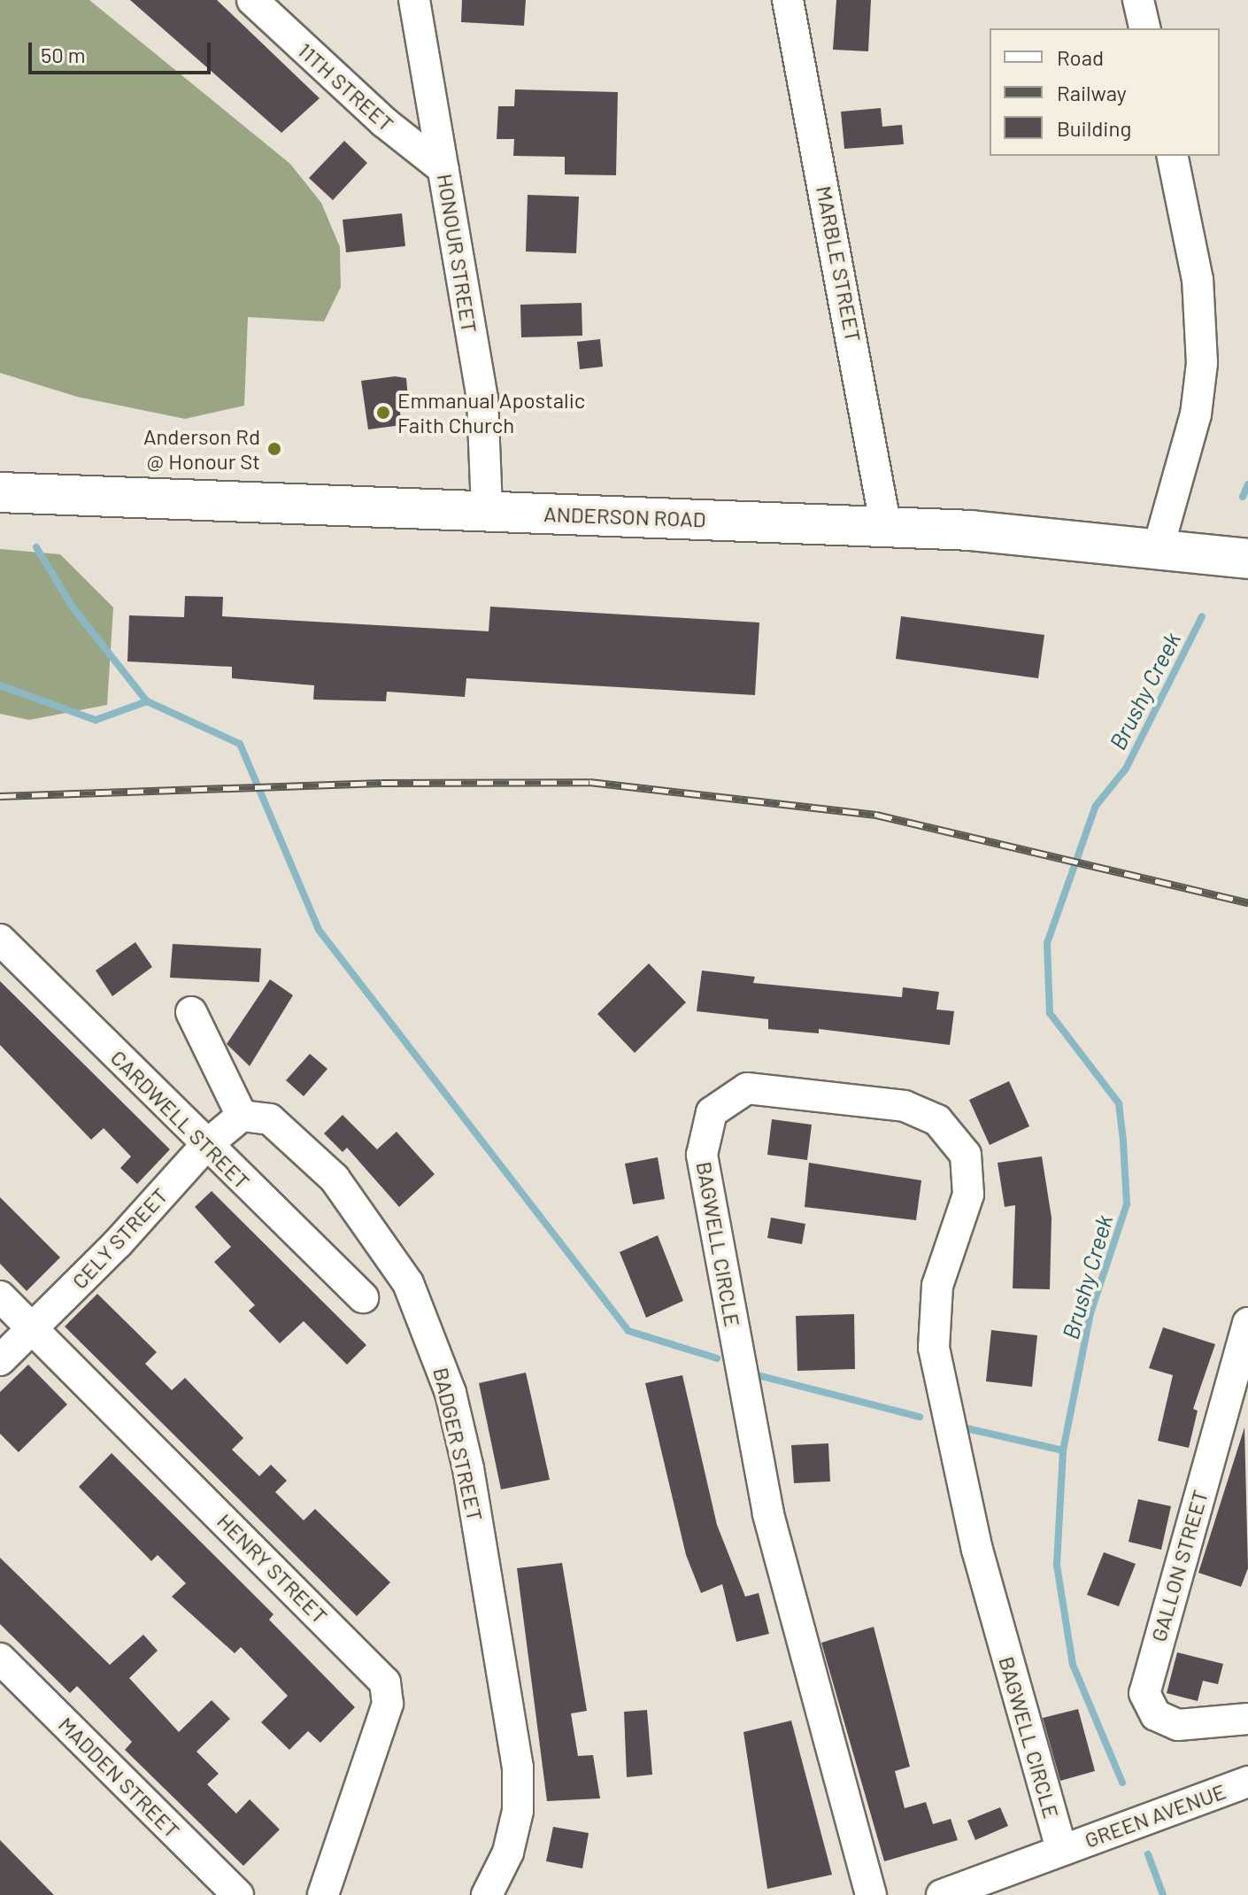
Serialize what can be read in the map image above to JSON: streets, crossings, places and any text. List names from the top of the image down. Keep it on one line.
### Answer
{"streets":{"main road":["ANDERSON ROAD"],"street":["11TH STREET","HONOUR STREET","MARBLE STREET","CARDWELL STREET","CELY STREET","BAGWELL CIRCLE","BADGER STREET","GALLON STREET","HENRY STREET","MADDEN STREET","GREEN AVENUE"]},"crossings":[["11TH STREET","HONOUR STREET"],["HONOUR STREET","ANDERSON ROAD"],["MARBLE STREET","ANDERSON ROAD"],["CARDWELL STREET","CELY STREET"],["CELY STREET","HENRY STREET"],["BAGWELL CIRCLE","GREEN AVENUE"]],"water":["Brushy Creek"],"places":["Emmanual Apostalic Faith Church","Anderson Rd @ Honour St"],"legend":["Road","Railway","Building"],"scale_bar":"50 m"}
